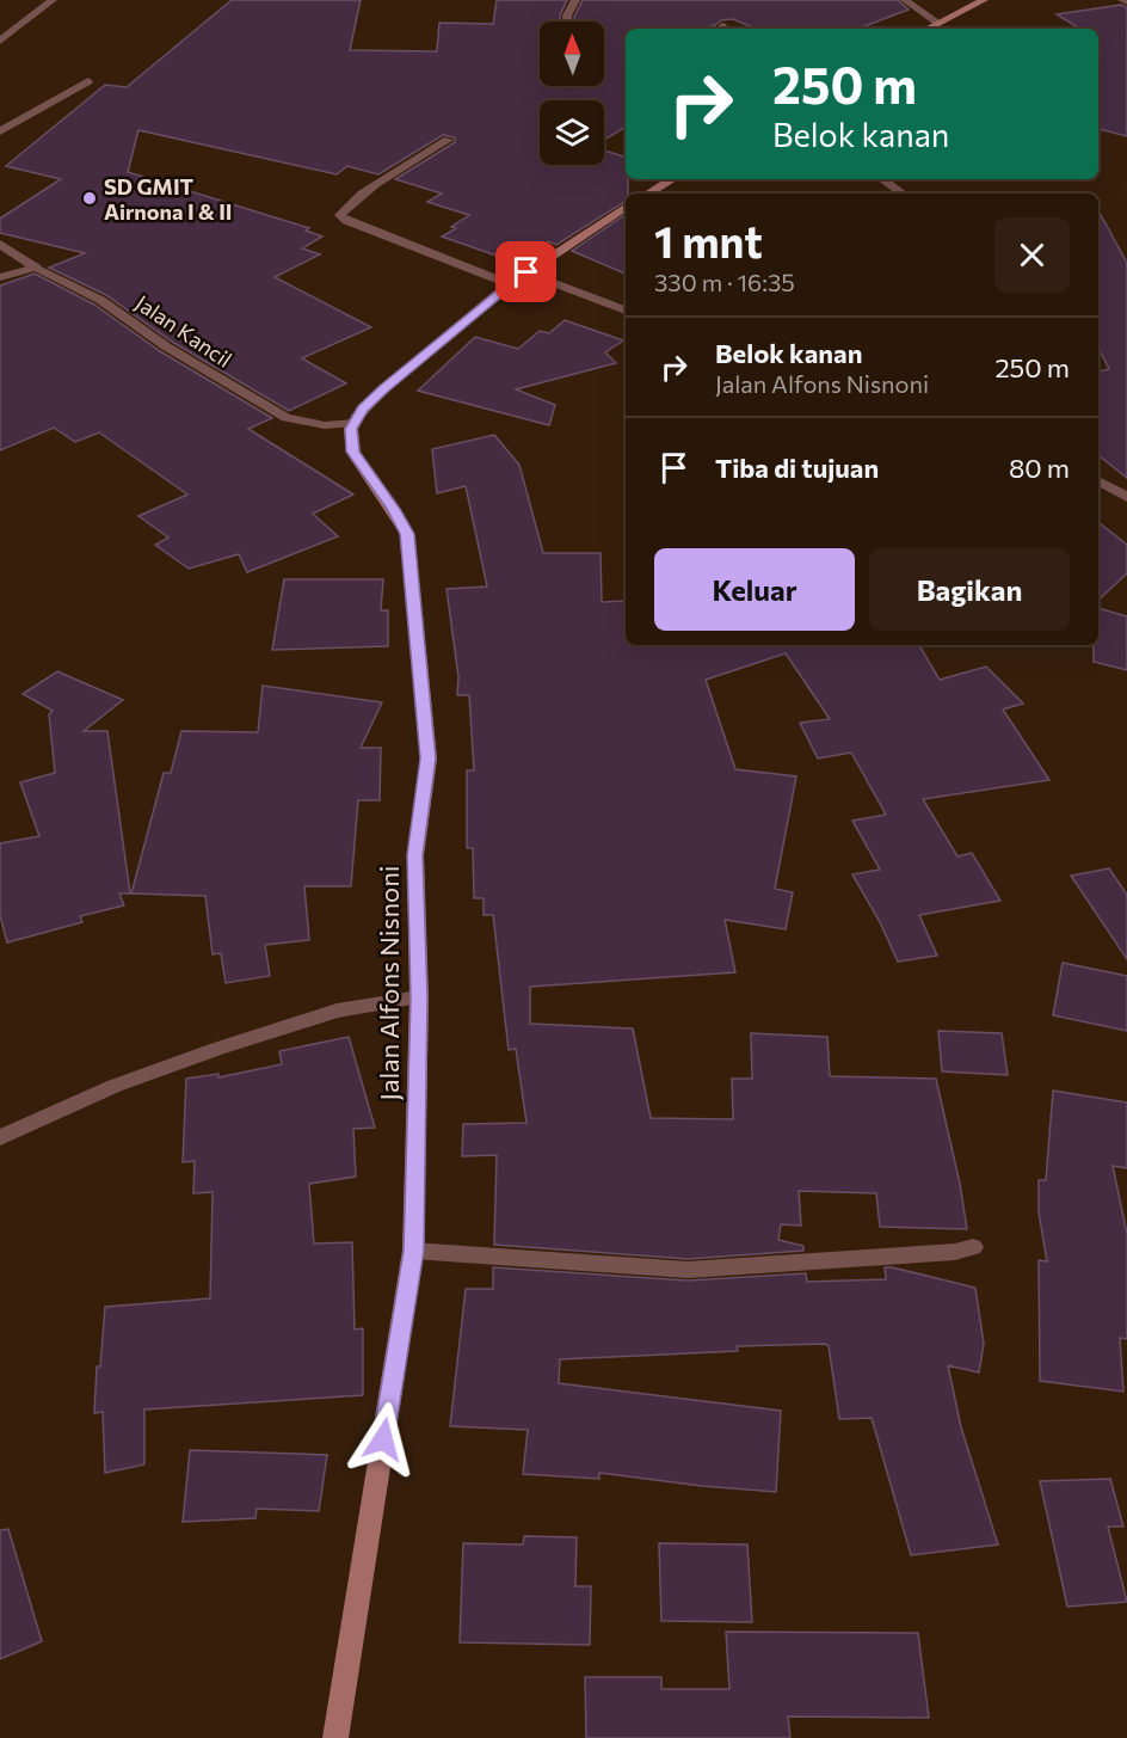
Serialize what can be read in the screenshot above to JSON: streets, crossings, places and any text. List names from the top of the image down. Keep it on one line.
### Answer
{"streets":{"main road":["Jalan Alfons Nisnoni"],"street":["Jalan Kancil"]},"crossings":[["Jalan Kancil","Jalan Alfons Nisnoni"]],"places":["SD GMIT Airnona I & II"],"north":"top","page":{"turn":["250 m","Belok kanan"],"heading":["1 mnt","330 m · 16:35"],"list":[{"name":"Belok kanan","note":"Jalan Alfons Nisnoni","value":"250 m"},{"name":"Tiba di tujuan","value":"80 m"}],"buttons":["Keluar","Bagikan"]}}
